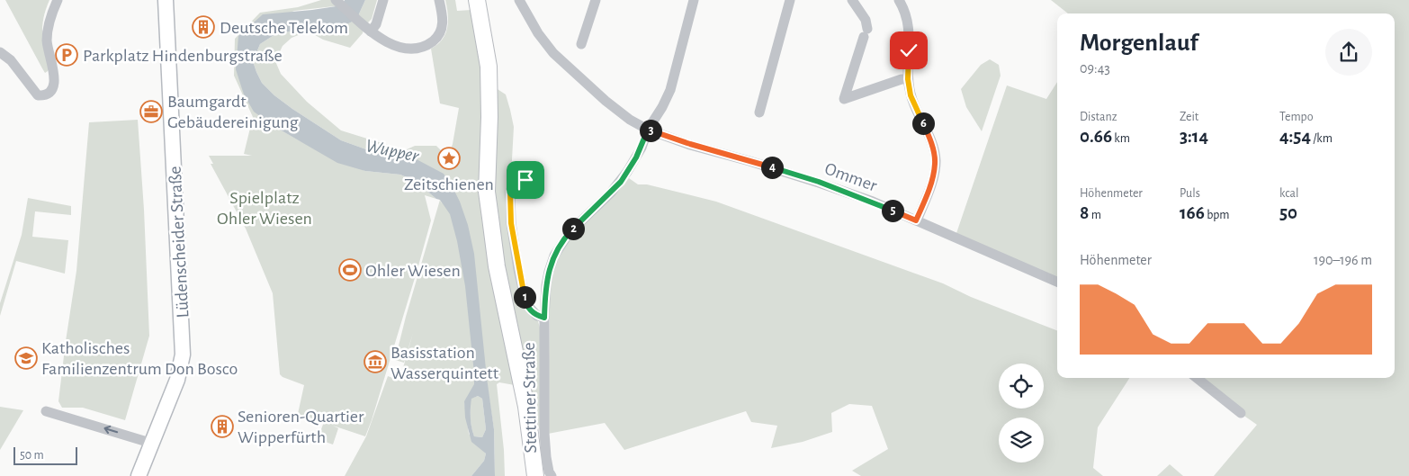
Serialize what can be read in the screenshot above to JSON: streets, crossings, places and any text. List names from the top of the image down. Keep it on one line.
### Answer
{"streets":{"main road":["Lüdenscheider Straße"],"street":["Ommer","Stettiner Straße"]},"crossings":[["Ommer","Stettiner Straße"]],"water":["Wupper"],"parks":["Spielplatz Ohler Wiesen"],"places":{"building":["Deutsche Telekom","Senioren-Quartier Wipperfürth"],"parking":["Parkplatz Hindenburgstraße"],"office":["Baumgardt Gebäudereinigung"],"place":["Zeitschienen"],"sports":["Ohler Wiesen"],"school or university":["Katholisches Familienzentrum Don Bosco"],"museum":["Basisstation Wasserquintett"]},"scale_bar":"50 m","page":{"heading":["Morgenlauf","09:43"],"stats":[["Distanz","0.66 km"],["Zeit","3:14"],["Tempo","4:54 /km"],["Höhenmeter","8 m"],["Puls","166 bpm"],["kcal","50"]],"pins":["6","3","4","5","2","1"],"chart":["Höhenmeter","190–196 m"],"scale":"50 m"}}
